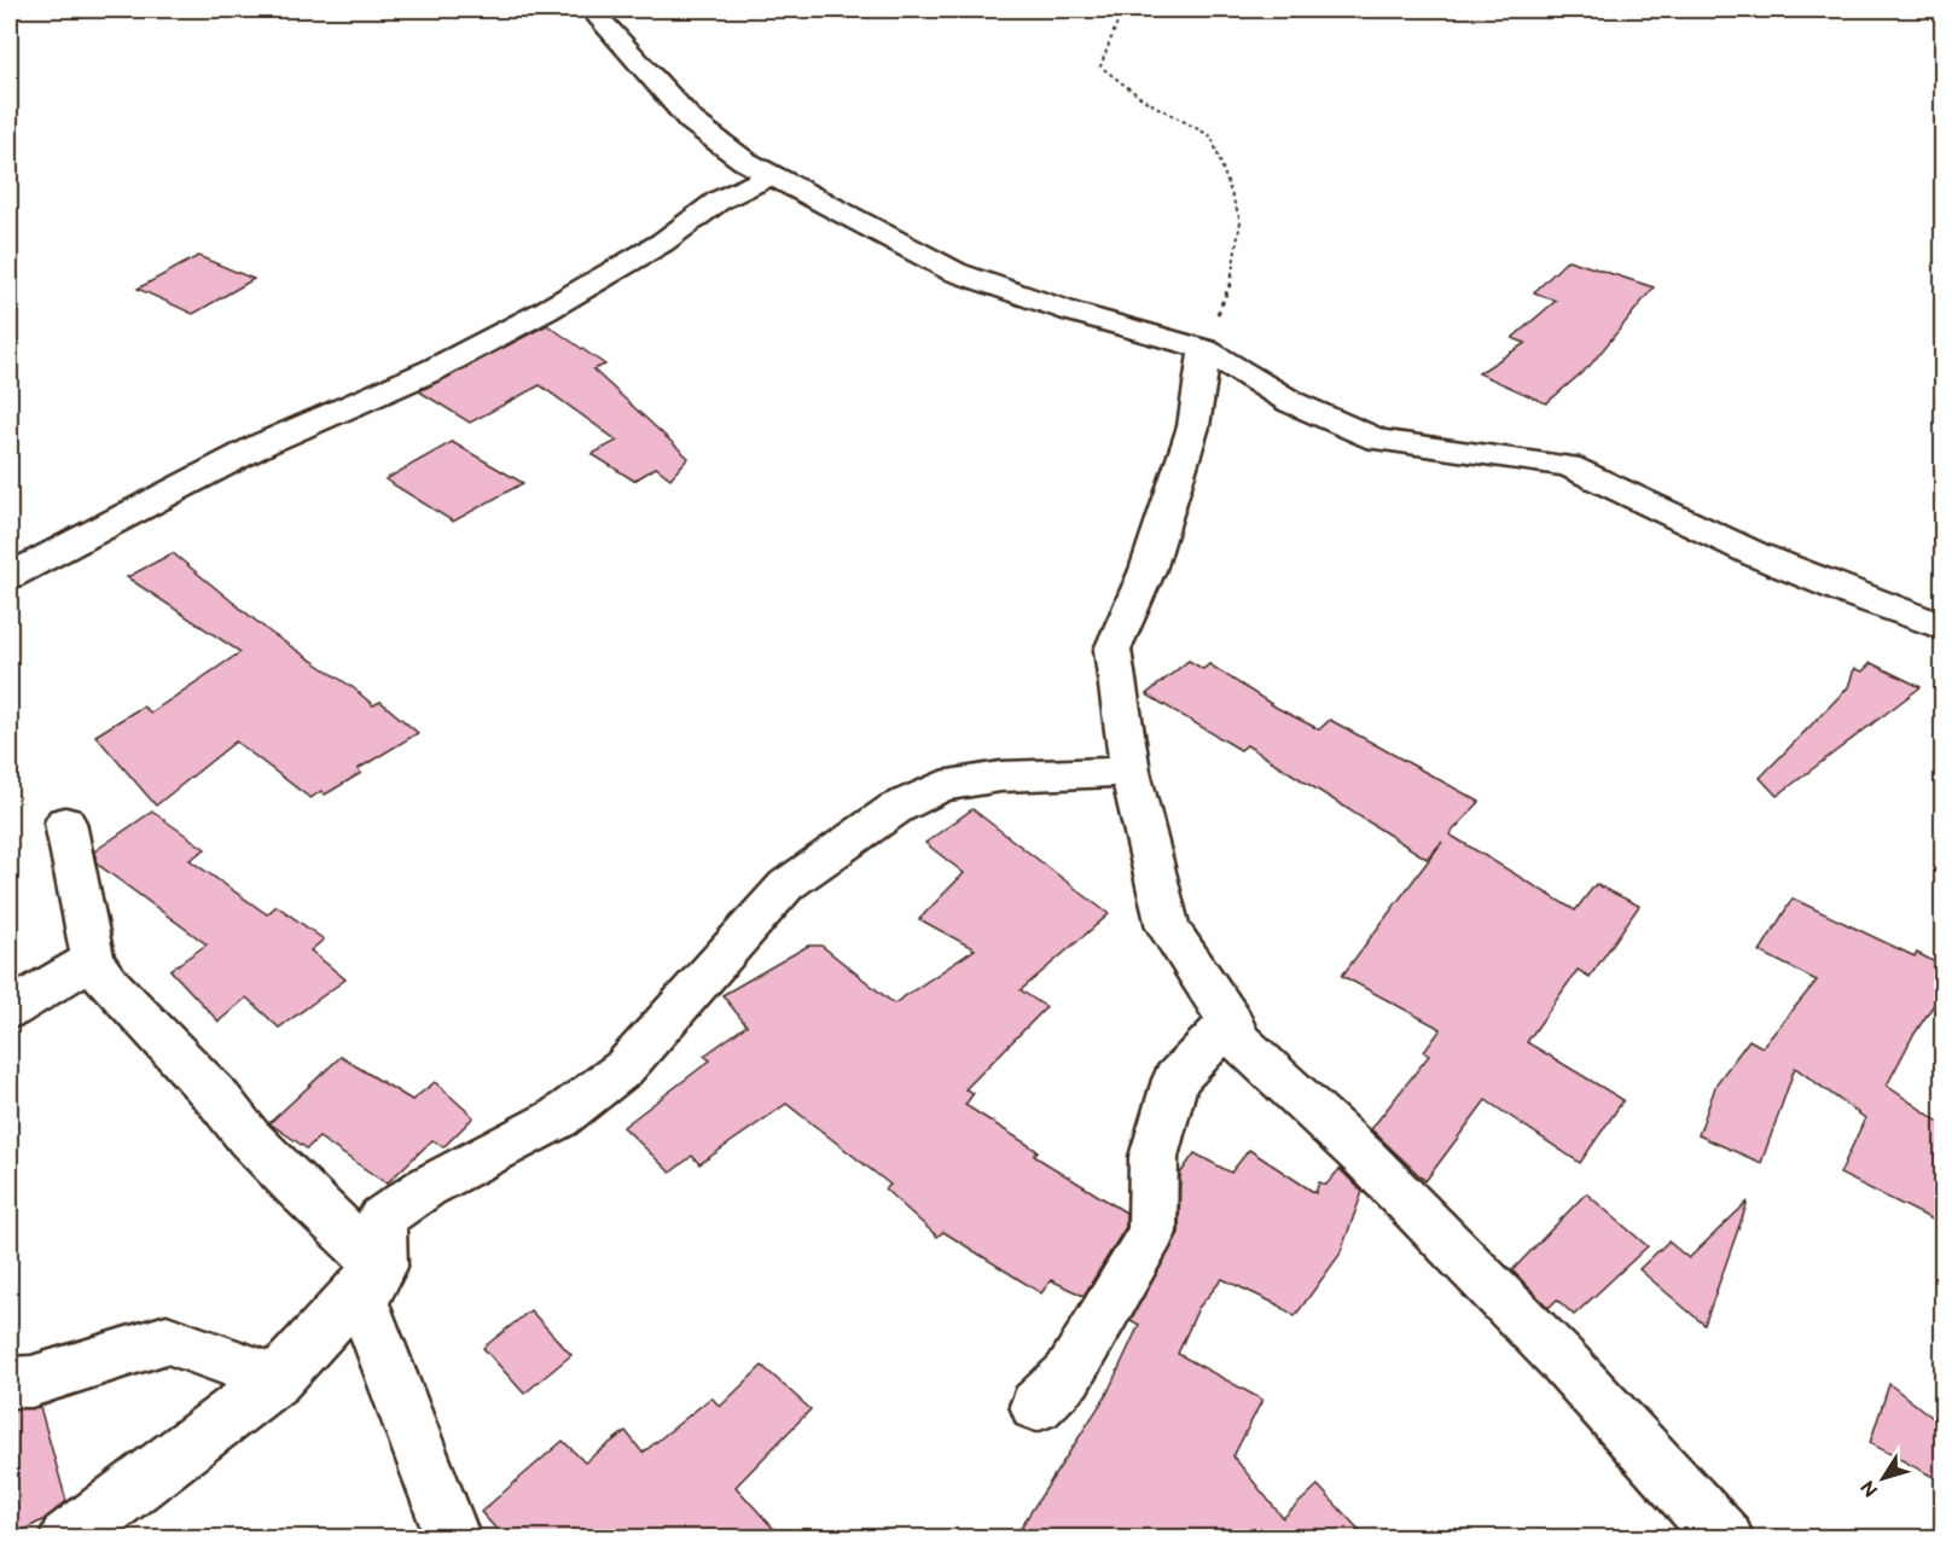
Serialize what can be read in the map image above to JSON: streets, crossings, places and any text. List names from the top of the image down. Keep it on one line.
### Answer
{"north":"bottom left"}
